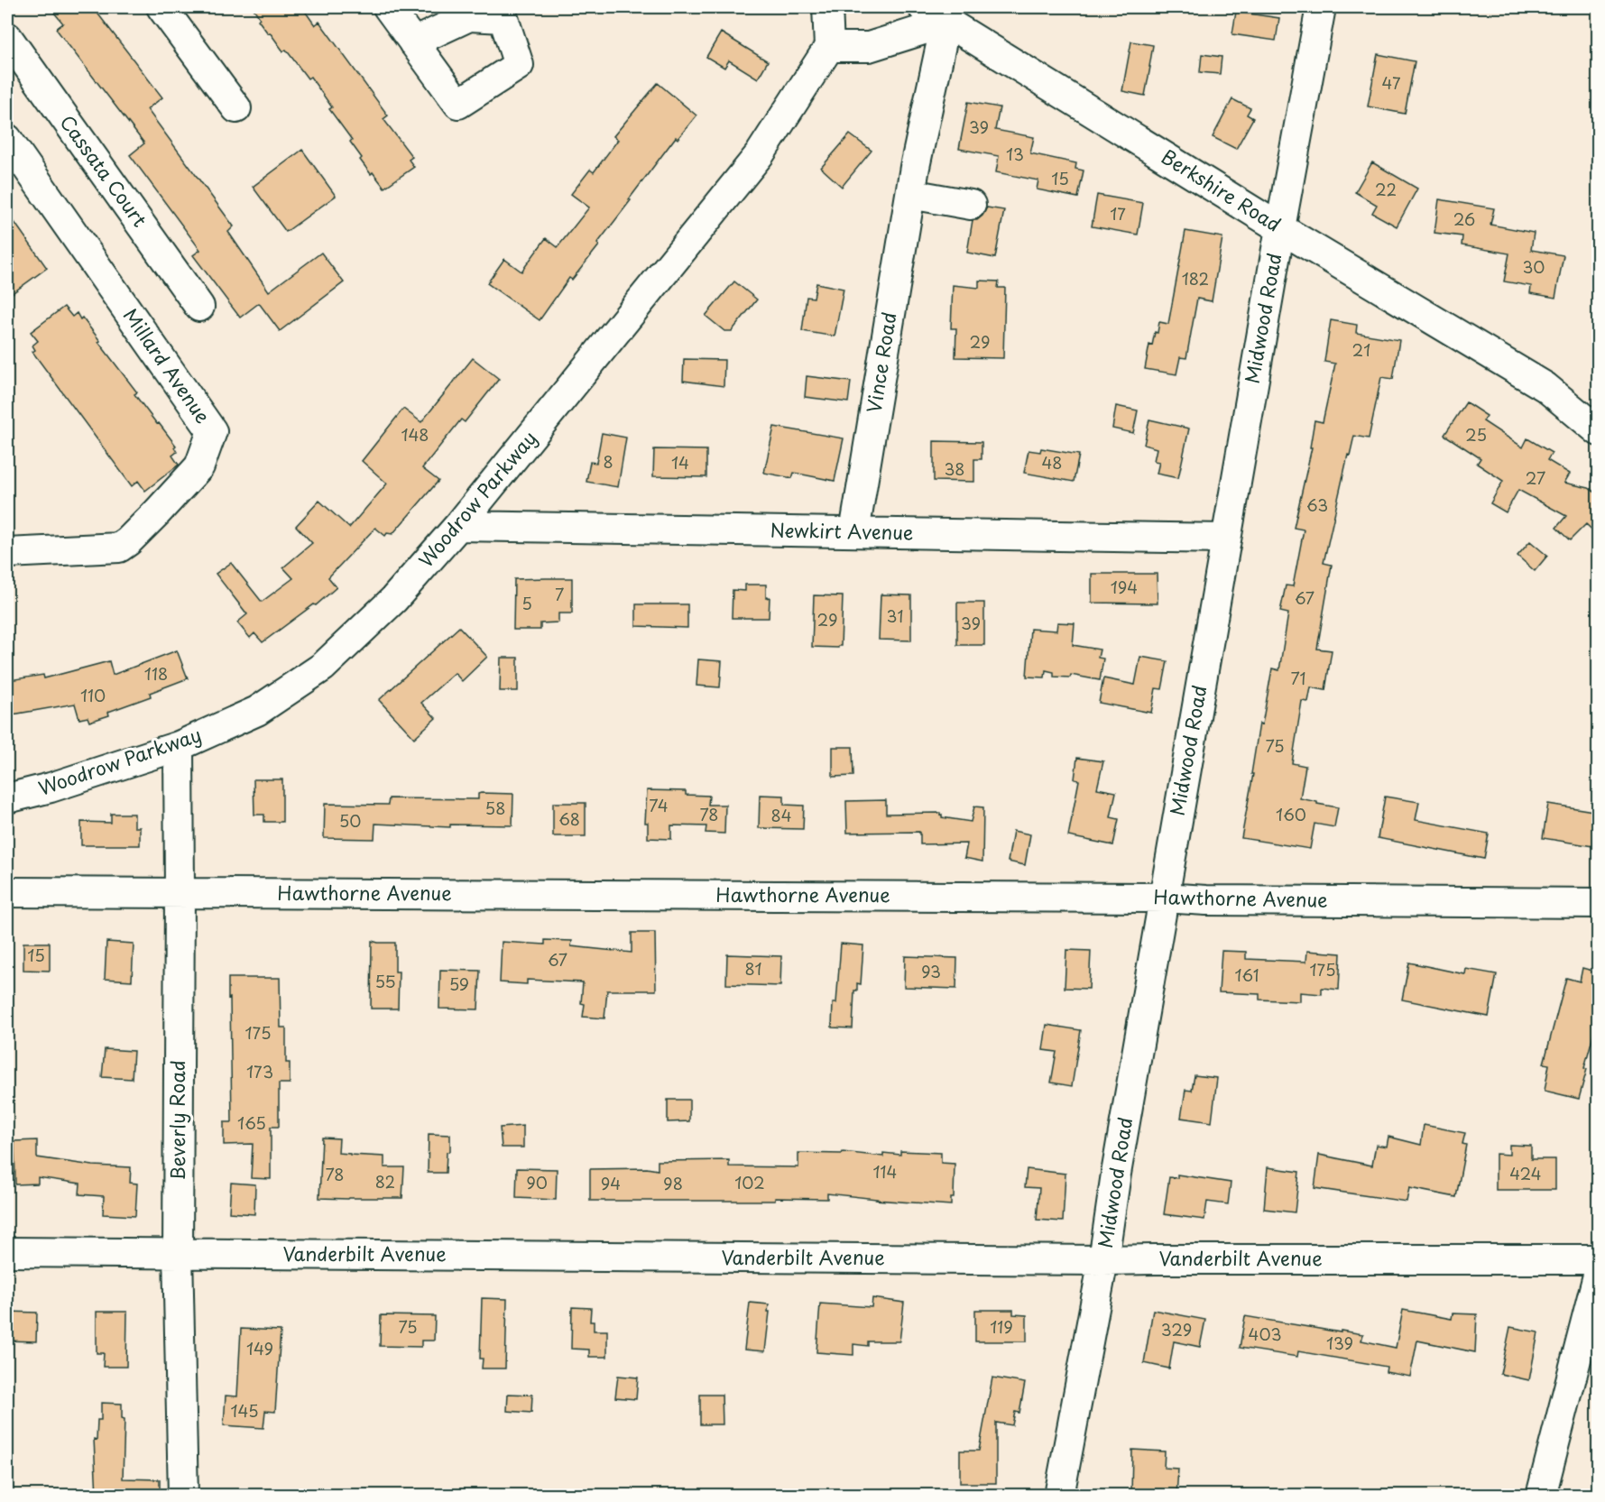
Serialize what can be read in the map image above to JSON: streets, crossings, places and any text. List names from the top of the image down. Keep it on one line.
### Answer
{"streets":{"street":["Cassata Court","Berkshire Road","Midwood Road","Vince Road","Millard Avenue","Woodrow Parkway","Newkirt Avenue","Hawthorne Avenue","Beverly Road","Vanderbilt Avenue"]},"crossings":[["Berkshire Road","Midwood Road"],["Berkshire Road","Vince Road"],["Midwood Road","Newkirt Avenue"],["Midwood Road","Hawthorne Avenue"],["Midwood Road","Vanderbilt Avenue"],["Vince Road","Newkirt Avenue"],["Woodrow Parkway","Newkirt Avenue"],["Woodrow Parkway","Beverly Road"],["Hawthorne Avenue","Beverly Road"],["Beverly Road","Vanderbilt Avenue"]],"house_numbers":["47","39","13","15","22","17","26","30","182","29","21","148","25","8","14","48","38","27","63","194","7","67","5","31","29","39","118","71","110","75","74","58","78","160","84","68","50","15","67","81","175","93","161","55","59","175","173","165","114","424","78","82","90","102","94","98","75","119","329","403","139","149","145"]}
